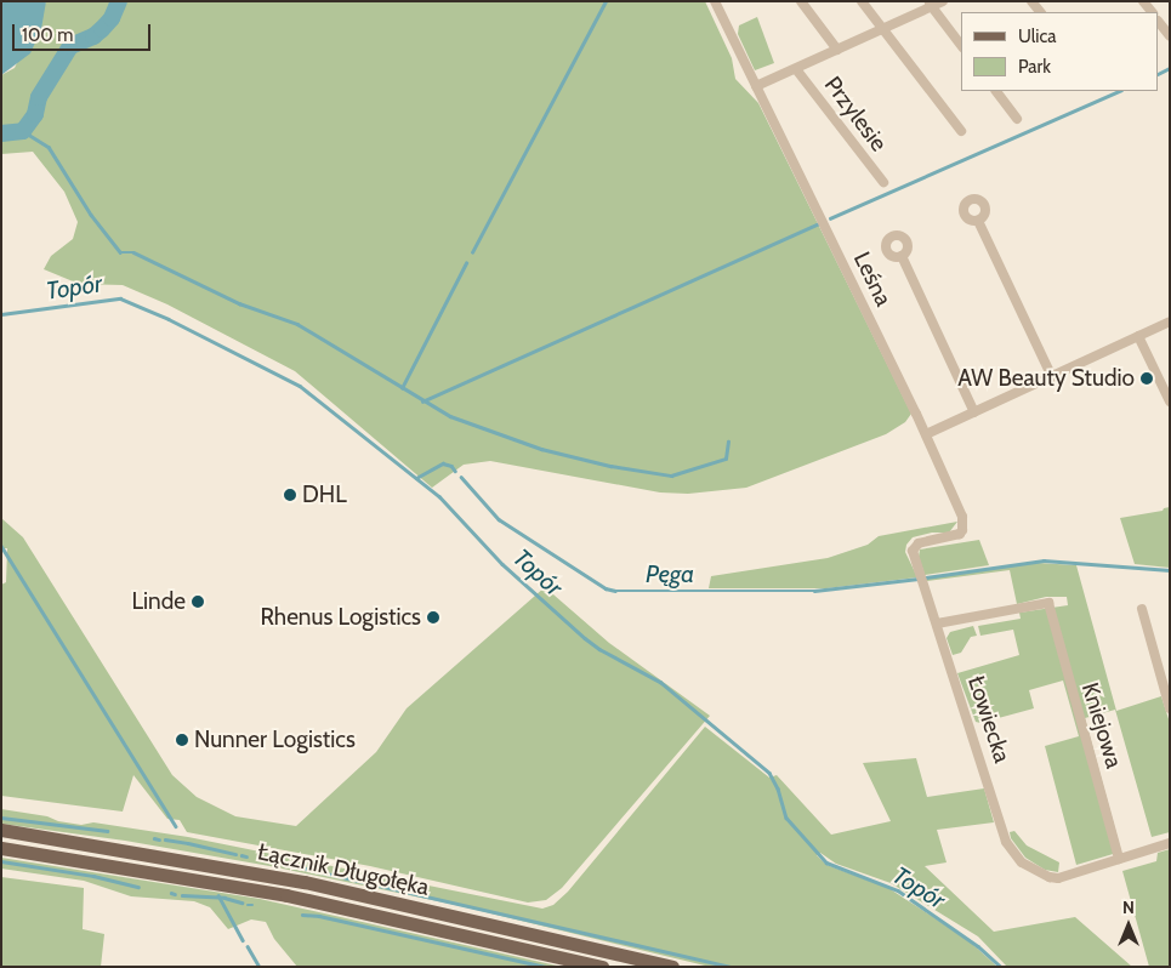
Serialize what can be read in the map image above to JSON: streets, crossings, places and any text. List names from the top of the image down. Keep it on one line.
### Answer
{"streets":{"main road":["Łącznik Długołęka"],"street":["Przylesie","Leśna","Łowiecka","Kniejowa"]},"crossings":[["Przylesie","Leśna"],["Leśna","Łowiecka"],["Łowiecka","Kniejowa"]],"water":["Topór","Pęga"],"places":["AW Beauty Studio","DHL","Linde","Rhenus Logistics","Nunner Logistics"],"legend":["Ulica","Park"],"scale_bar":"100 m","north":"top"}
